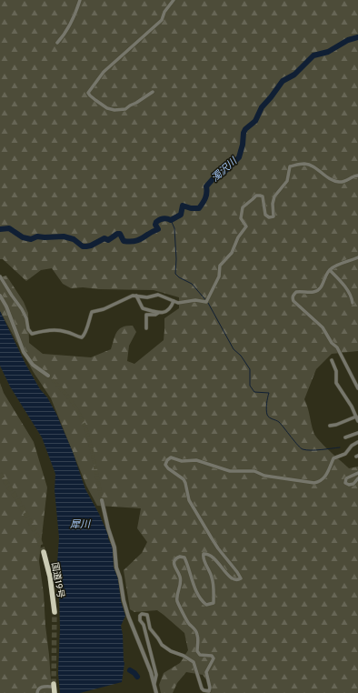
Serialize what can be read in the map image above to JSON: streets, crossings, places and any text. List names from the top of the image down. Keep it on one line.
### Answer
{"streets":{"highway":["国道19号"]},"water":["濁沢川","犀川"]}
